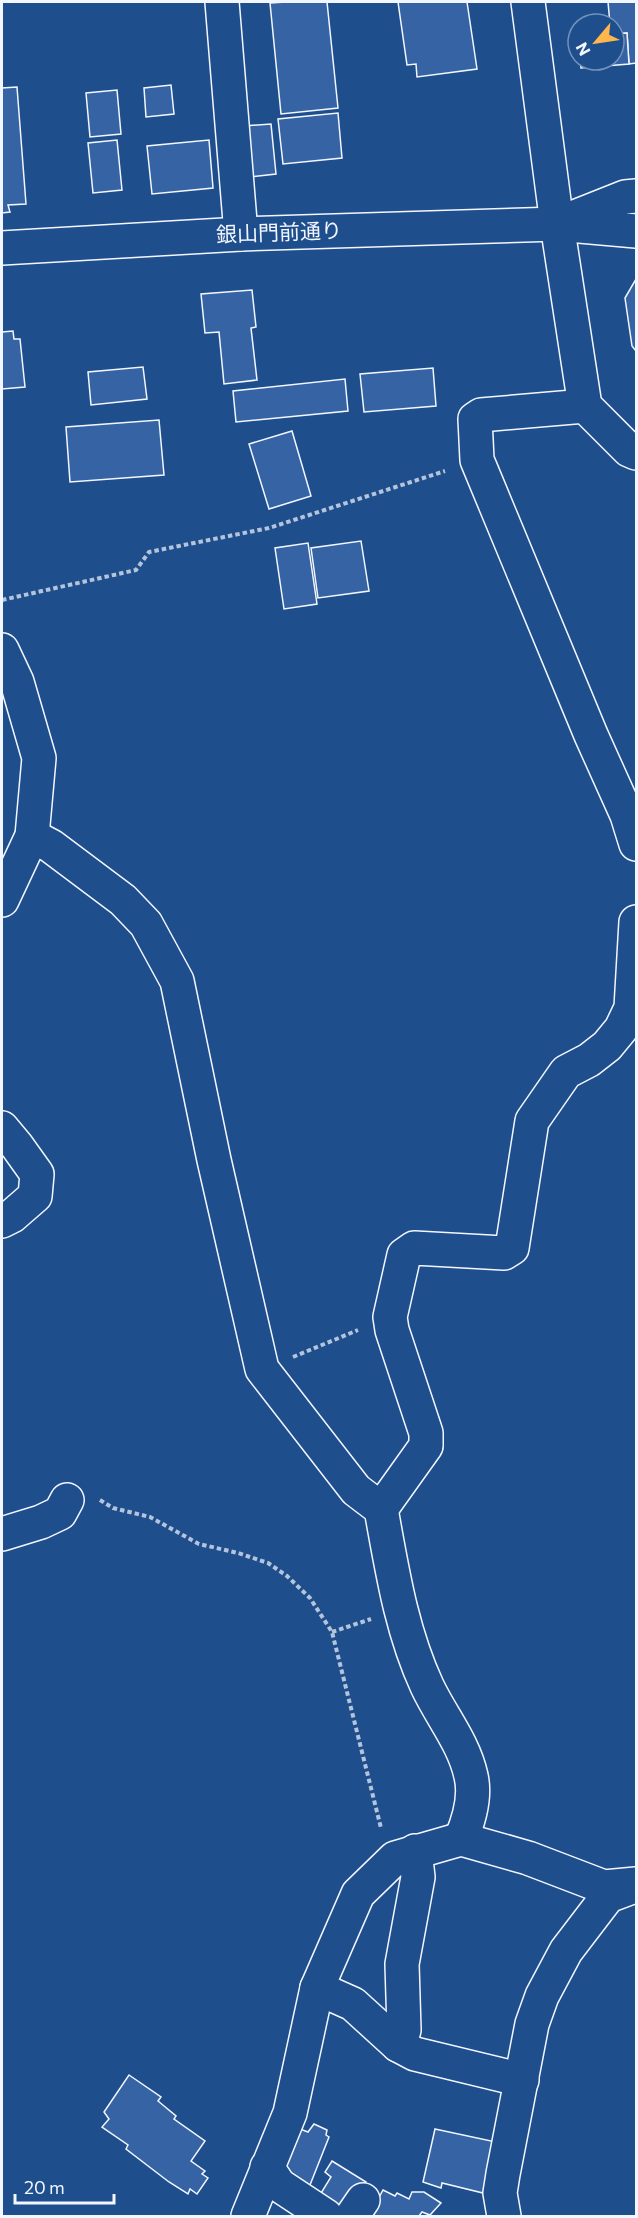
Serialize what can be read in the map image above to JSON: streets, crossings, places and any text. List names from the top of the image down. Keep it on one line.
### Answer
{"streets":{"street":["銀山門前通り"]},"scale_bar":"20 m","north":"bottom left"}
